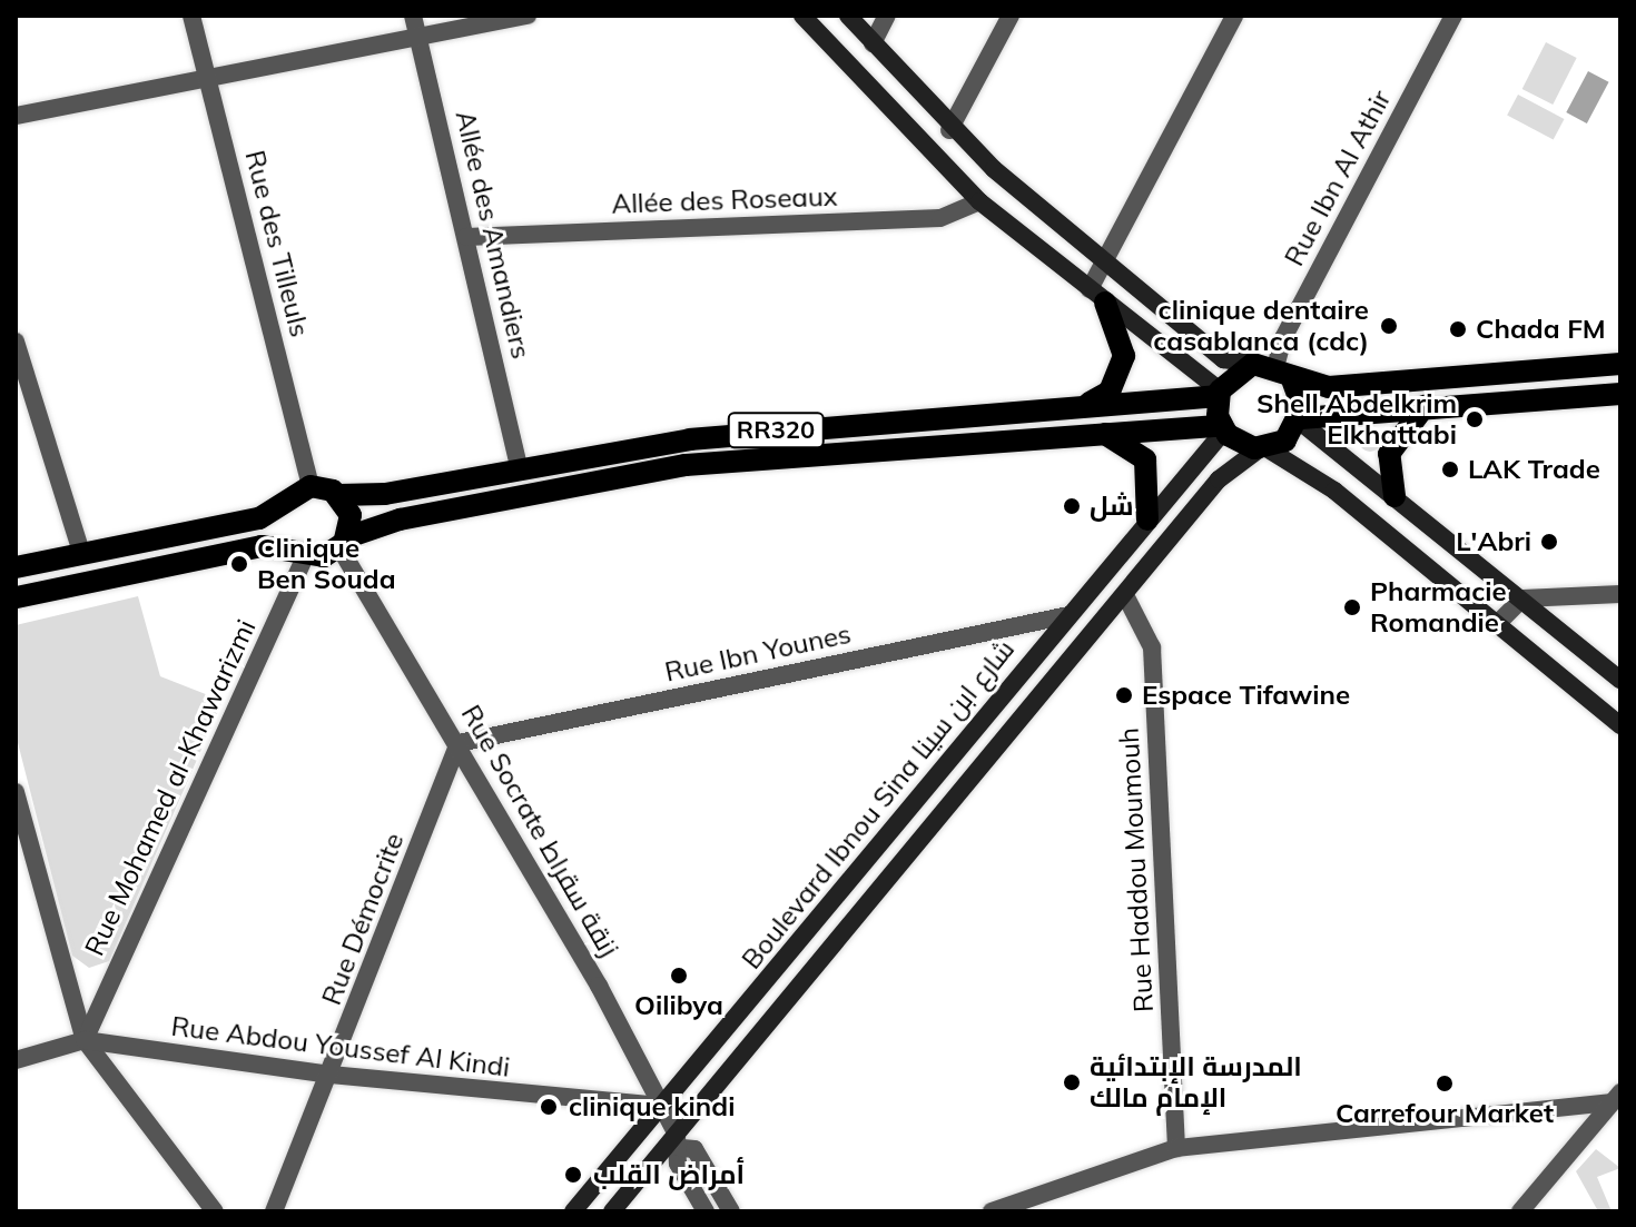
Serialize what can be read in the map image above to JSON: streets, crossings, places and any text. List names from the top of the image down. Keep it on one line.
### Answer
{"streets":{"main road":["RR320","Boulevard Ibnou Sina شارع ابن سينا"],"street":["Rue Ibn Al Athir","Allée des Roseaux","Allée des Amandiers","Rue des Tilleuls","Rue Ibn Younes","Rue Mohamed al-Khawarizmi","Rue Socrate زنقة سقراط","Rue Haddou Moumouh","Rue Démocrite","Rue Abdou Youssef Al Kindi"]},"crossings":[["Allée des Roseaux","Allée des Amandiers"],["Allée des Amandiers","RR320"],["Rue des Tilleuls","RR320"],["Rue des Tilleuls","Rue Mohamed al-Khawarizmi"],["Rue des Tilleuls","Rue Socrate زنقة سقراط"],["RR320","Rue Mohamed al-Khawarizmi"],["RR320","Boulevard Ibnou Sina شارع ابن سينا"],["RR320","Rue Socrate زنقة سقراط"],["Rue Ibn Younes","Boulevard Ibnou Sina شارع ابن سينا"],["Rue Ibn Younes","Rue Socrate زنقة سقراط"],["Rue Ibn Younes","Rue Démocrite"],["Rue Mohamed al-Khawarizmi","Rue Socrate زنقة سقراط"],["Rue Mohamed al-Khawarizmi","Rue Abdou Youssef Al Kindi"],["Boulevard Ibnou Sina شارع ابن سينا","Rue Socrate زنقة سقراط"],["Boulevard Ibnou Sina شارع ابن سينا","Rue Haddou Moumouh"],["Boulevard Ibnou Sina شارع ابن سينا","Rue Abdou Youssef Al Kindi"],["Rue Socrate زنقة سقراط","Rue Démocrite"],["Rue Socrate زنقة سقراط","Rue Abdou Youssef Al Kindi"],["Rue Démocrite","Rue Abdou Youssef Al Kindi"]],"places":["clinique dentaire casablanca (cdc)","Chada FM","Shell Abdelkrim Elkhattabi","LAK Trade","شل","L'Abri","Clinique Ben Souda","Pharmacie Romandie","Espace Tifawine","Oilibya","المدرسة الإبتدائية الإمام مالك","Carrefour Market","clinique kindi","أمراض القلب"]}
